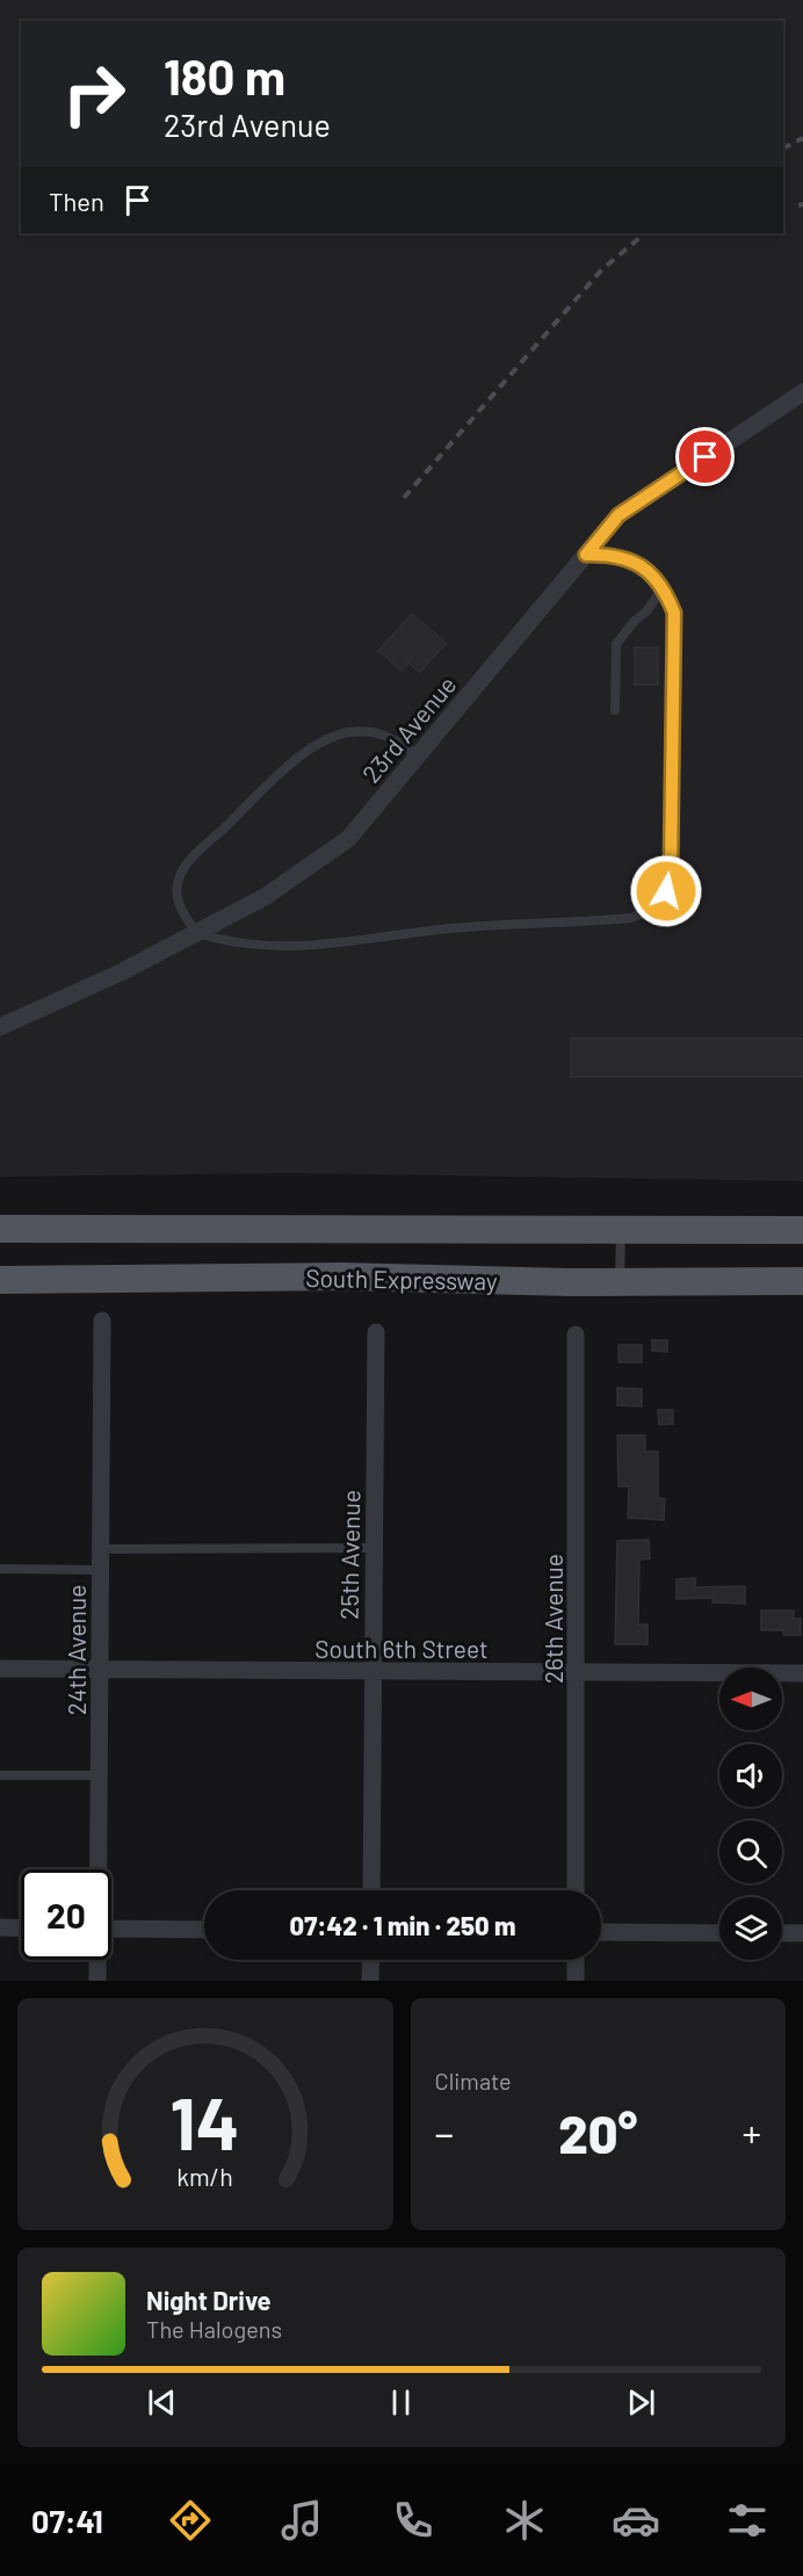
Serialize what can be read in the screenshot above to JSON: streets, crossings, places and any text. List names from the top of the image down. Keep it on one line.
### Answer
{"streets":{"main road":["South Expressway"],"street":["23rd Avenue","25th Avenue","26th Avenue","South 6th Street","24th Avenue"]},"crossings":[["25th Avenue","South 6th Street"],["26th Avenue","South 6th Street"],["South 6th Street","24th Avenue"]],"north":"left","page":{"turn":["180 m","23rd Avenue"],"then":"Then","limit":"20","trip":"07:42 · 1 min · 250 m","tile":"Climate","heat":["−","20°","+"],"song":["Night Drive","The Halogens"],"tabs":"07:41","gauge":["14","km/h"]}}
